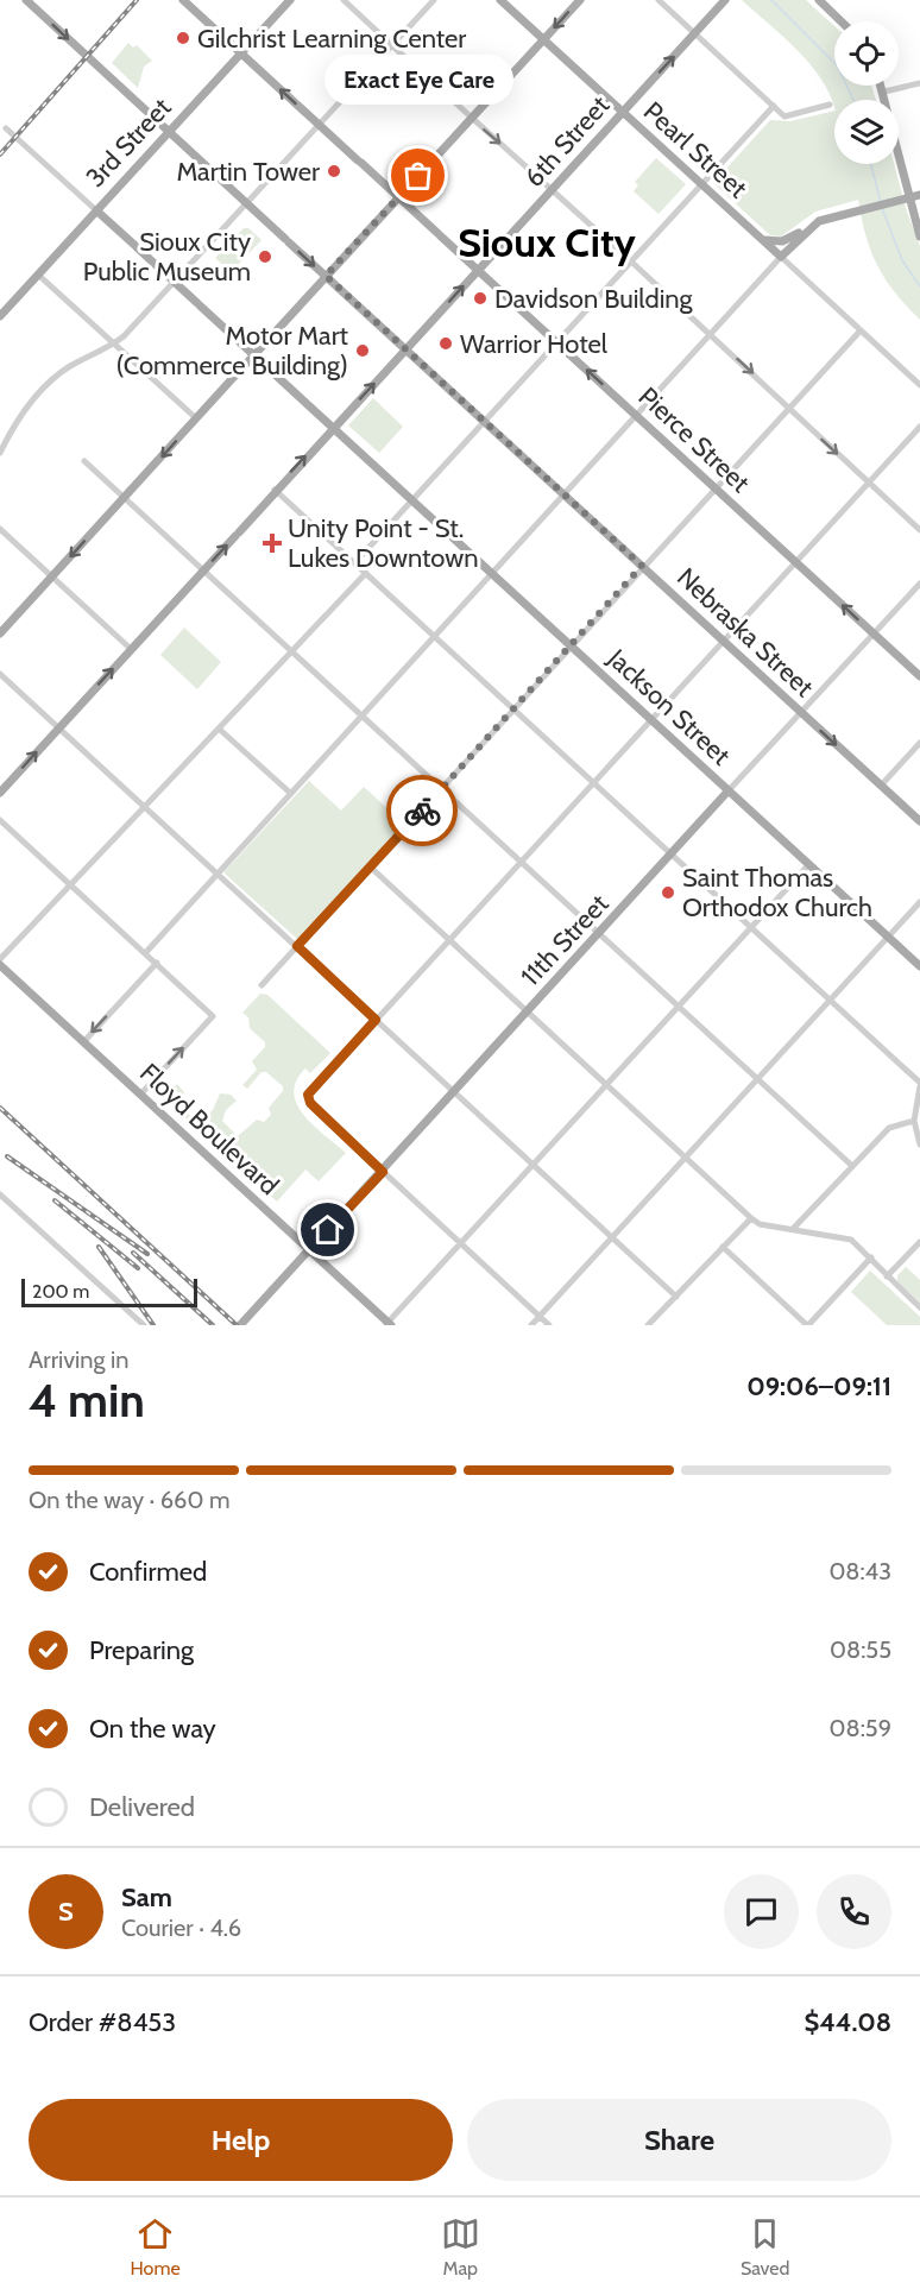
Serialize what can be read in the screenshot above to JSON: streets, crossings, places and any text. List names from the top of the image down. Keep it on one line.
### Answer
{"streets":{"main road":["6th Street","3rd Street","Pearl Street","Pierce Street","Nebraska Street","Jackson Street","11th Street","Floyd Boulevard"]},"crossings":[["6th Street","Pearl Street"],["6th Street","Pierce Street"],["6th Street","Nebraska Street"],["6th Street","Jackson Street"],["3rd Street","Pierce Street"],["3rd Street","Nebraska Street"],["3rd Street","Jackson Street"],["Pierce Street","11th Street"],["Nebraska Street","11th Street"],["Jackson Street","11th Street"],["11th Street","Floyd Boulevard"]],"one_way":["6th Street"],"districts":["Sioux City"],"places":{"other":["Gilchrist Learning Center","Martin Tower","Exact Eye Care","Sioux City Public Museum","Davidson Building","Warrior Hotel","Motor Mart (Commerce Building)","Saint Thomas Orthodox Church"],"health":["Unity Point - St. Lukes Downtown"]},"scale_bar":"200 m","page":{"bubble":"Exact Eye Care","scale":"200 m","heading":["4 min","Arriving in","09:06–09:11"],"panel":["Sam","Courier · 4.6","Order #8453","$44.08"],"bar":"On the way · 660 m","list":[["Confirmed","08:43"],["Preparing","08:55"],["On the way","08:59"],"Delivered"],"round":"S","buttons":["Help","Share"],"tabs":["Home","Map","Saved"]}}
